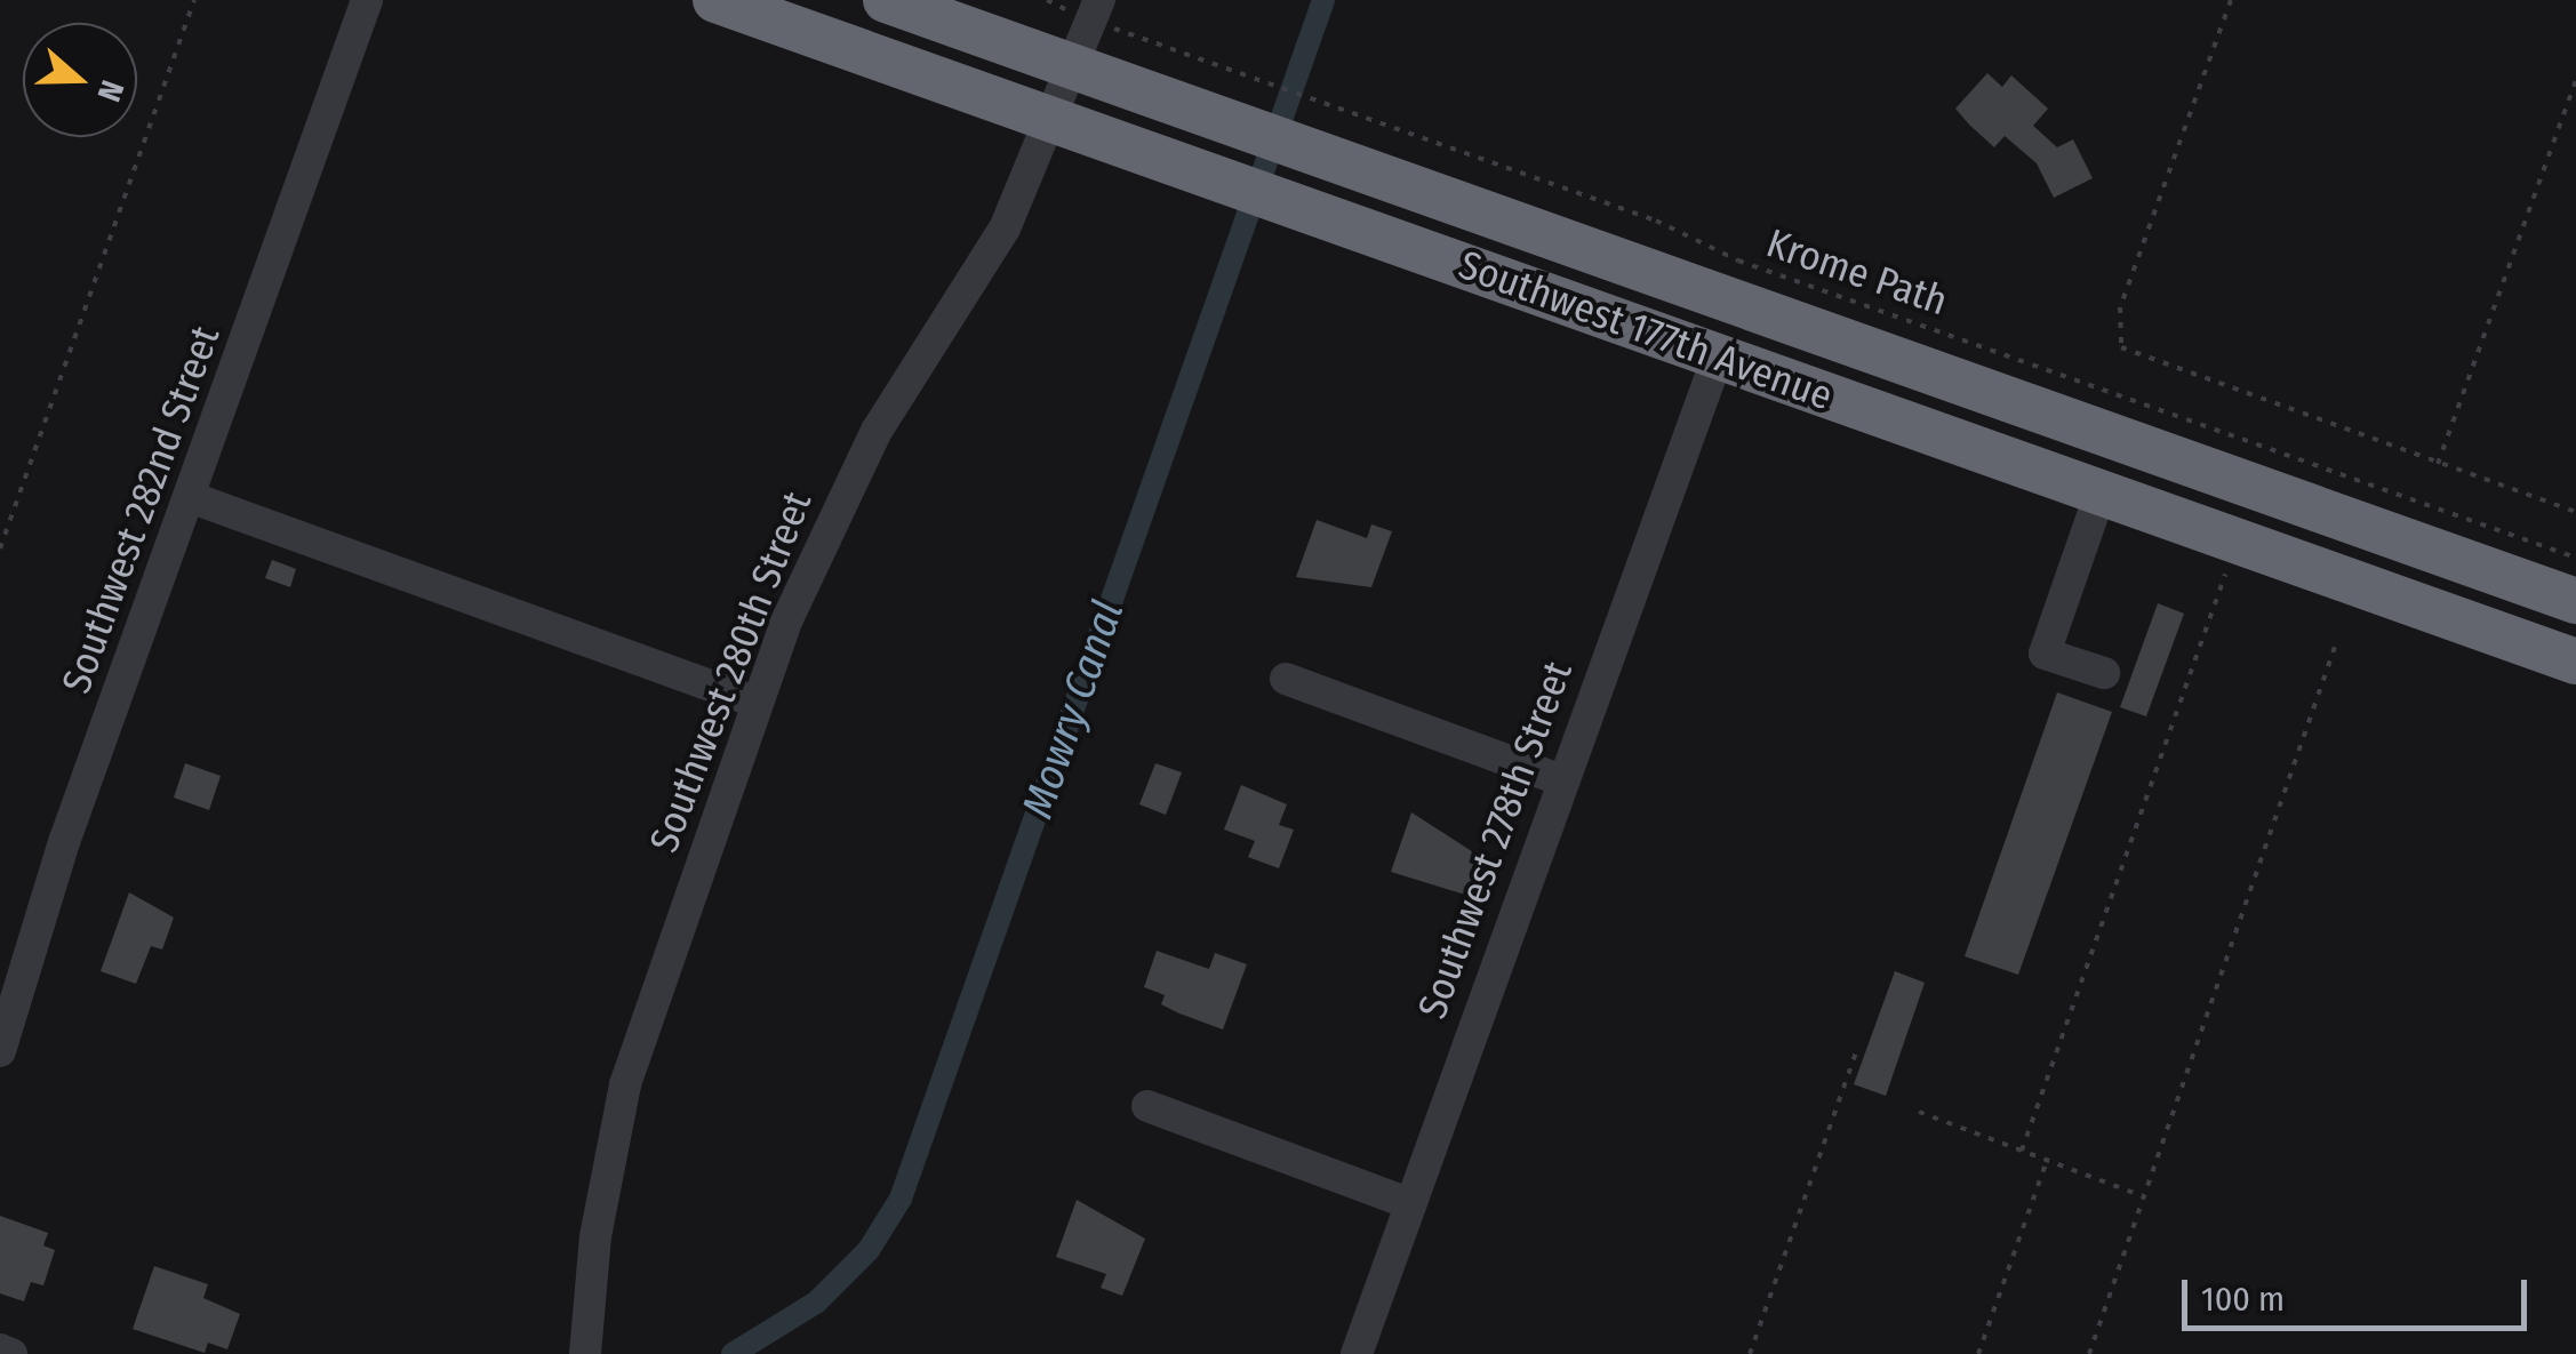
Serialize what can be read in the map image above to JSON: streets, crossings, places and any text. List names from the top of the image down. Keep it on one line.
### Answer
{"streets":{"highway":["Southwest 177th Avenue"],"street":["Southwest 282nd Street","Southwest 280th Street","Southwest 278th Street"],"path":["Krome Path"]},"crossings":[["Southwest 177th Avenue","Southwest 280th Street"],["Southwest 177th Avenue","Southwest 278th Street"]],"water":["Mowry Canal"],"scale_bar":"100 m","north":"right"}
